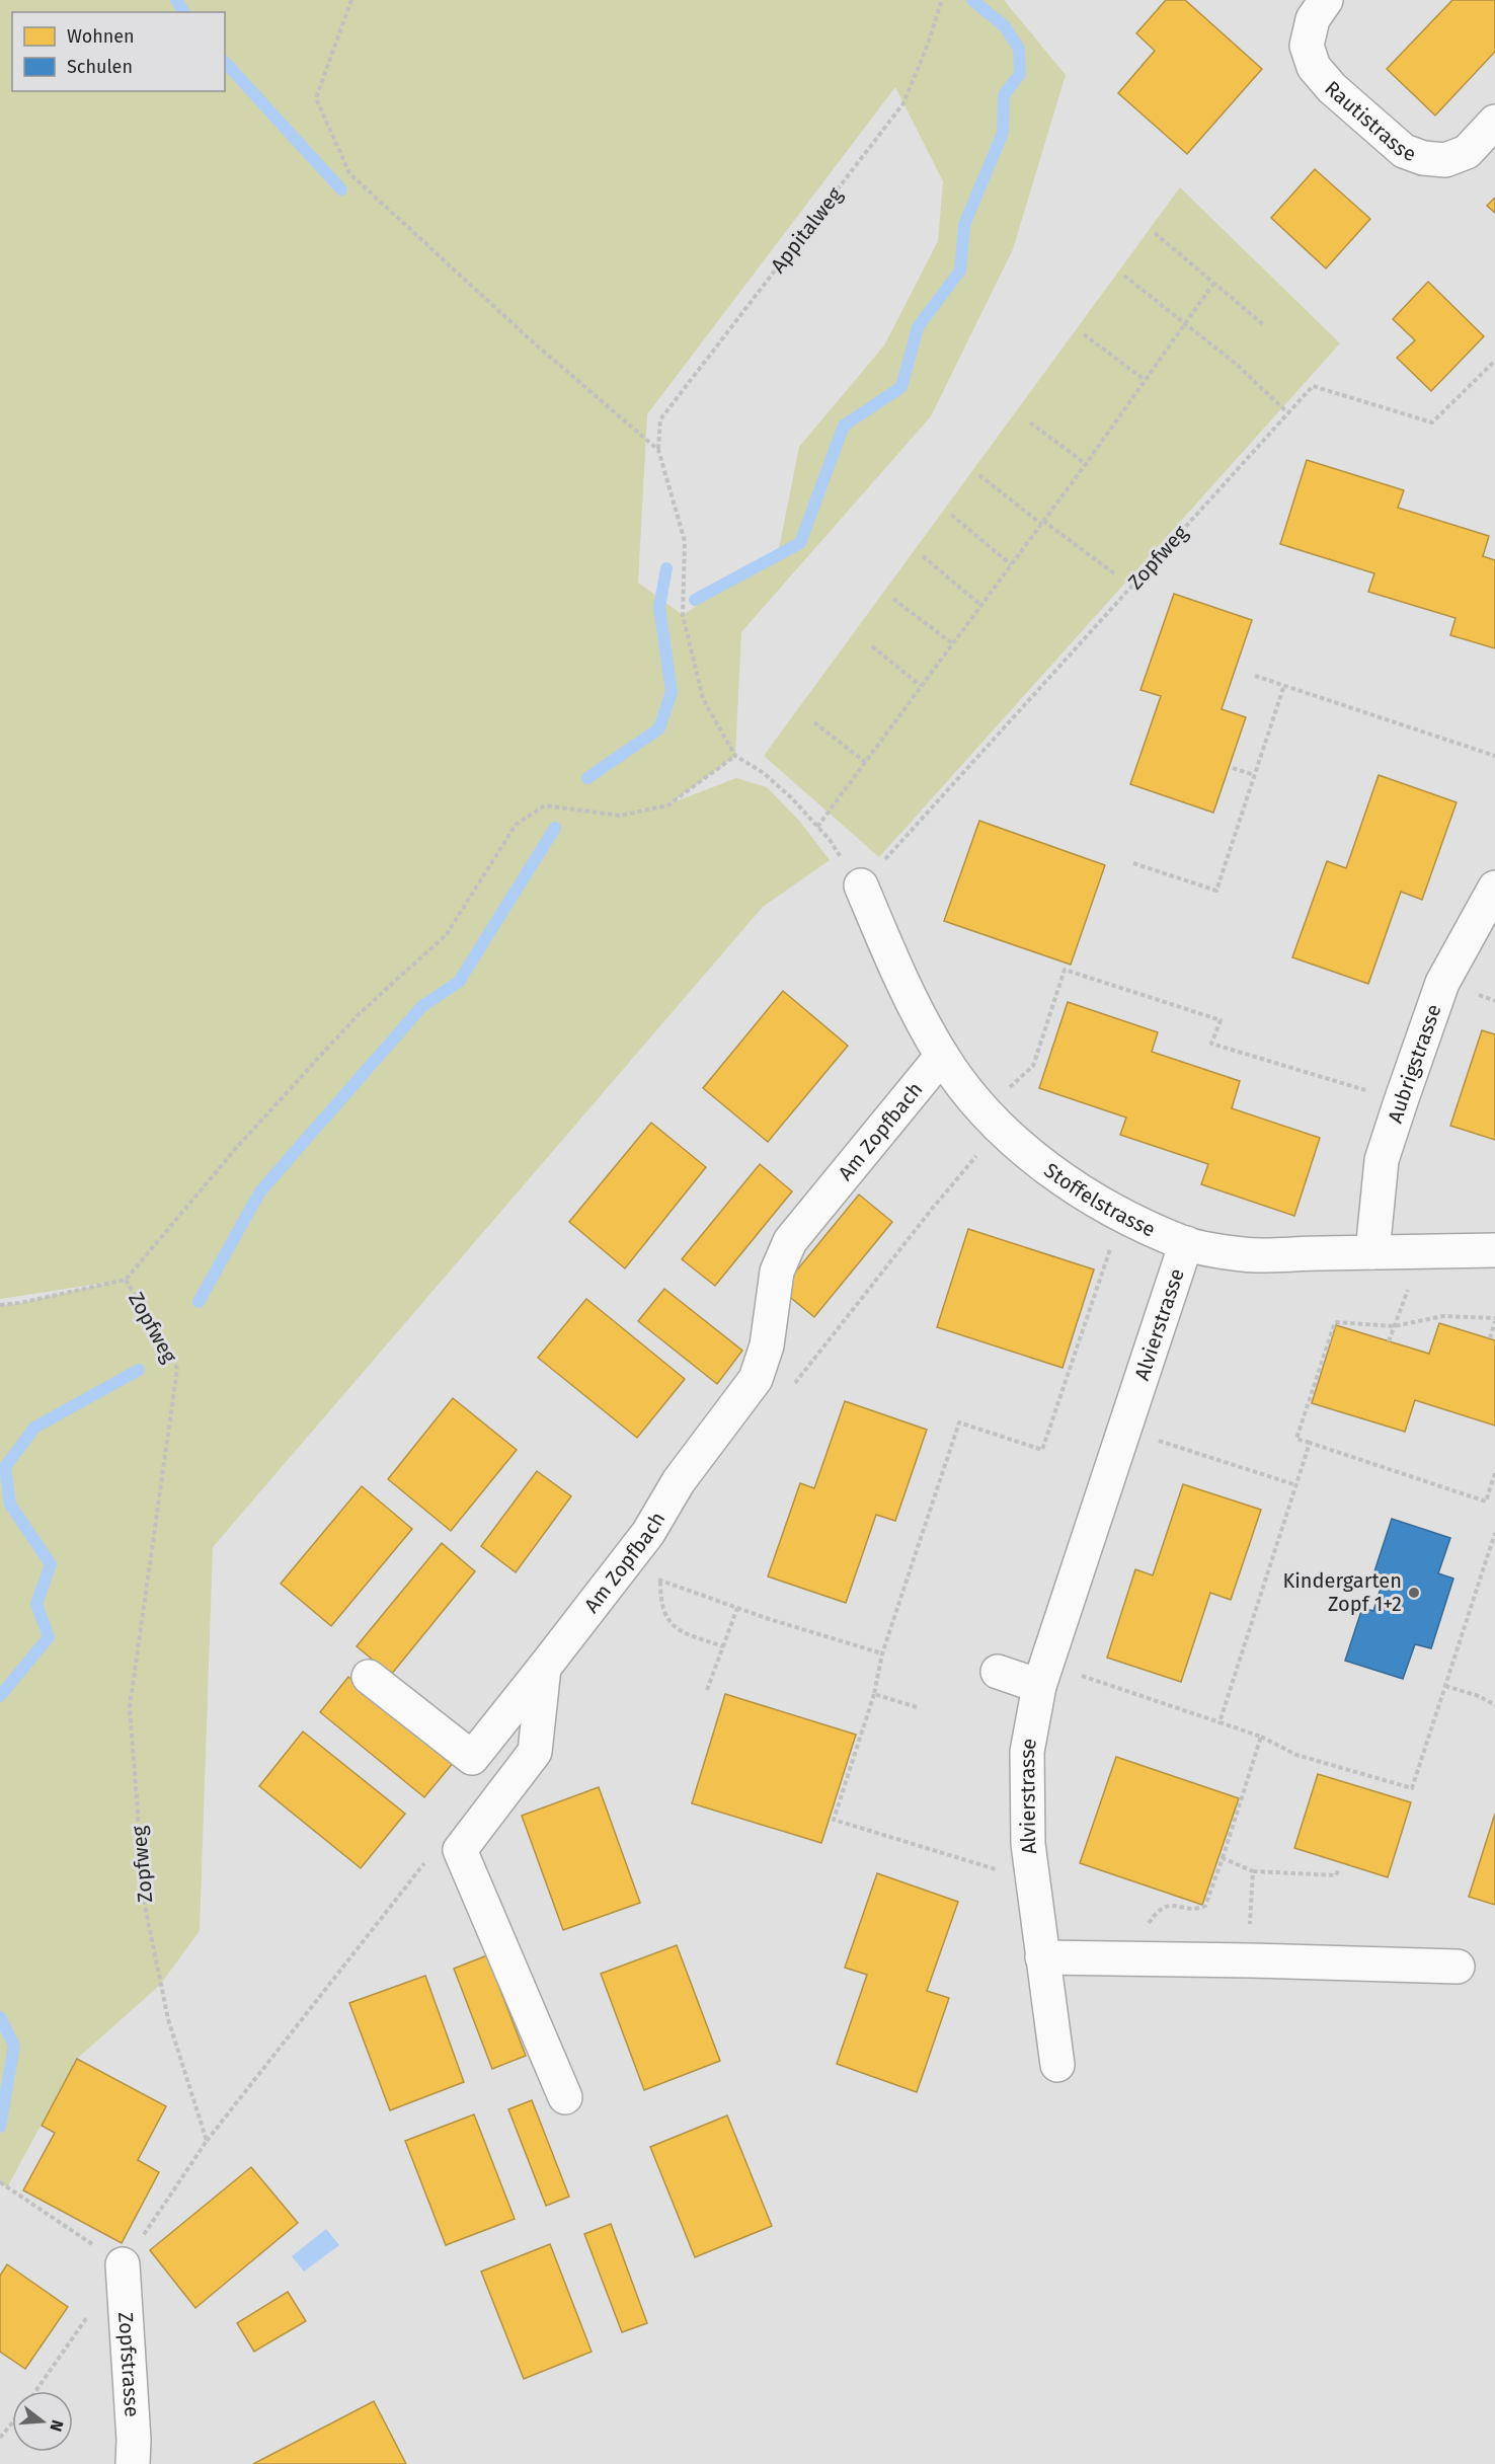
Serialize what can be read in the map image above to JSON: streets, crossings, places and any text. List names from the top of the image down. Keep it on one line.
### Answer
{"streets":{"street":["Rautistrasse","Aubrigstrasse","Am Zopfbach","Stoffelstrasse","Alvierstrasse","Zopfstrasse"],"path":["Appitalweg","Zopfweg"]},"crossings":[["Zopfweg","Stoffelstrasse"],["Aubrigstrasse","Stoffelstrasse"],["Am Zopfbach","Stoffelstrasse"],["Stoffelstrasse","Alvierstrasse"]],"places":["Kindergarten Zopf 1+2"],"legend":["Wohnen","Schulen"],"north":"right"}
